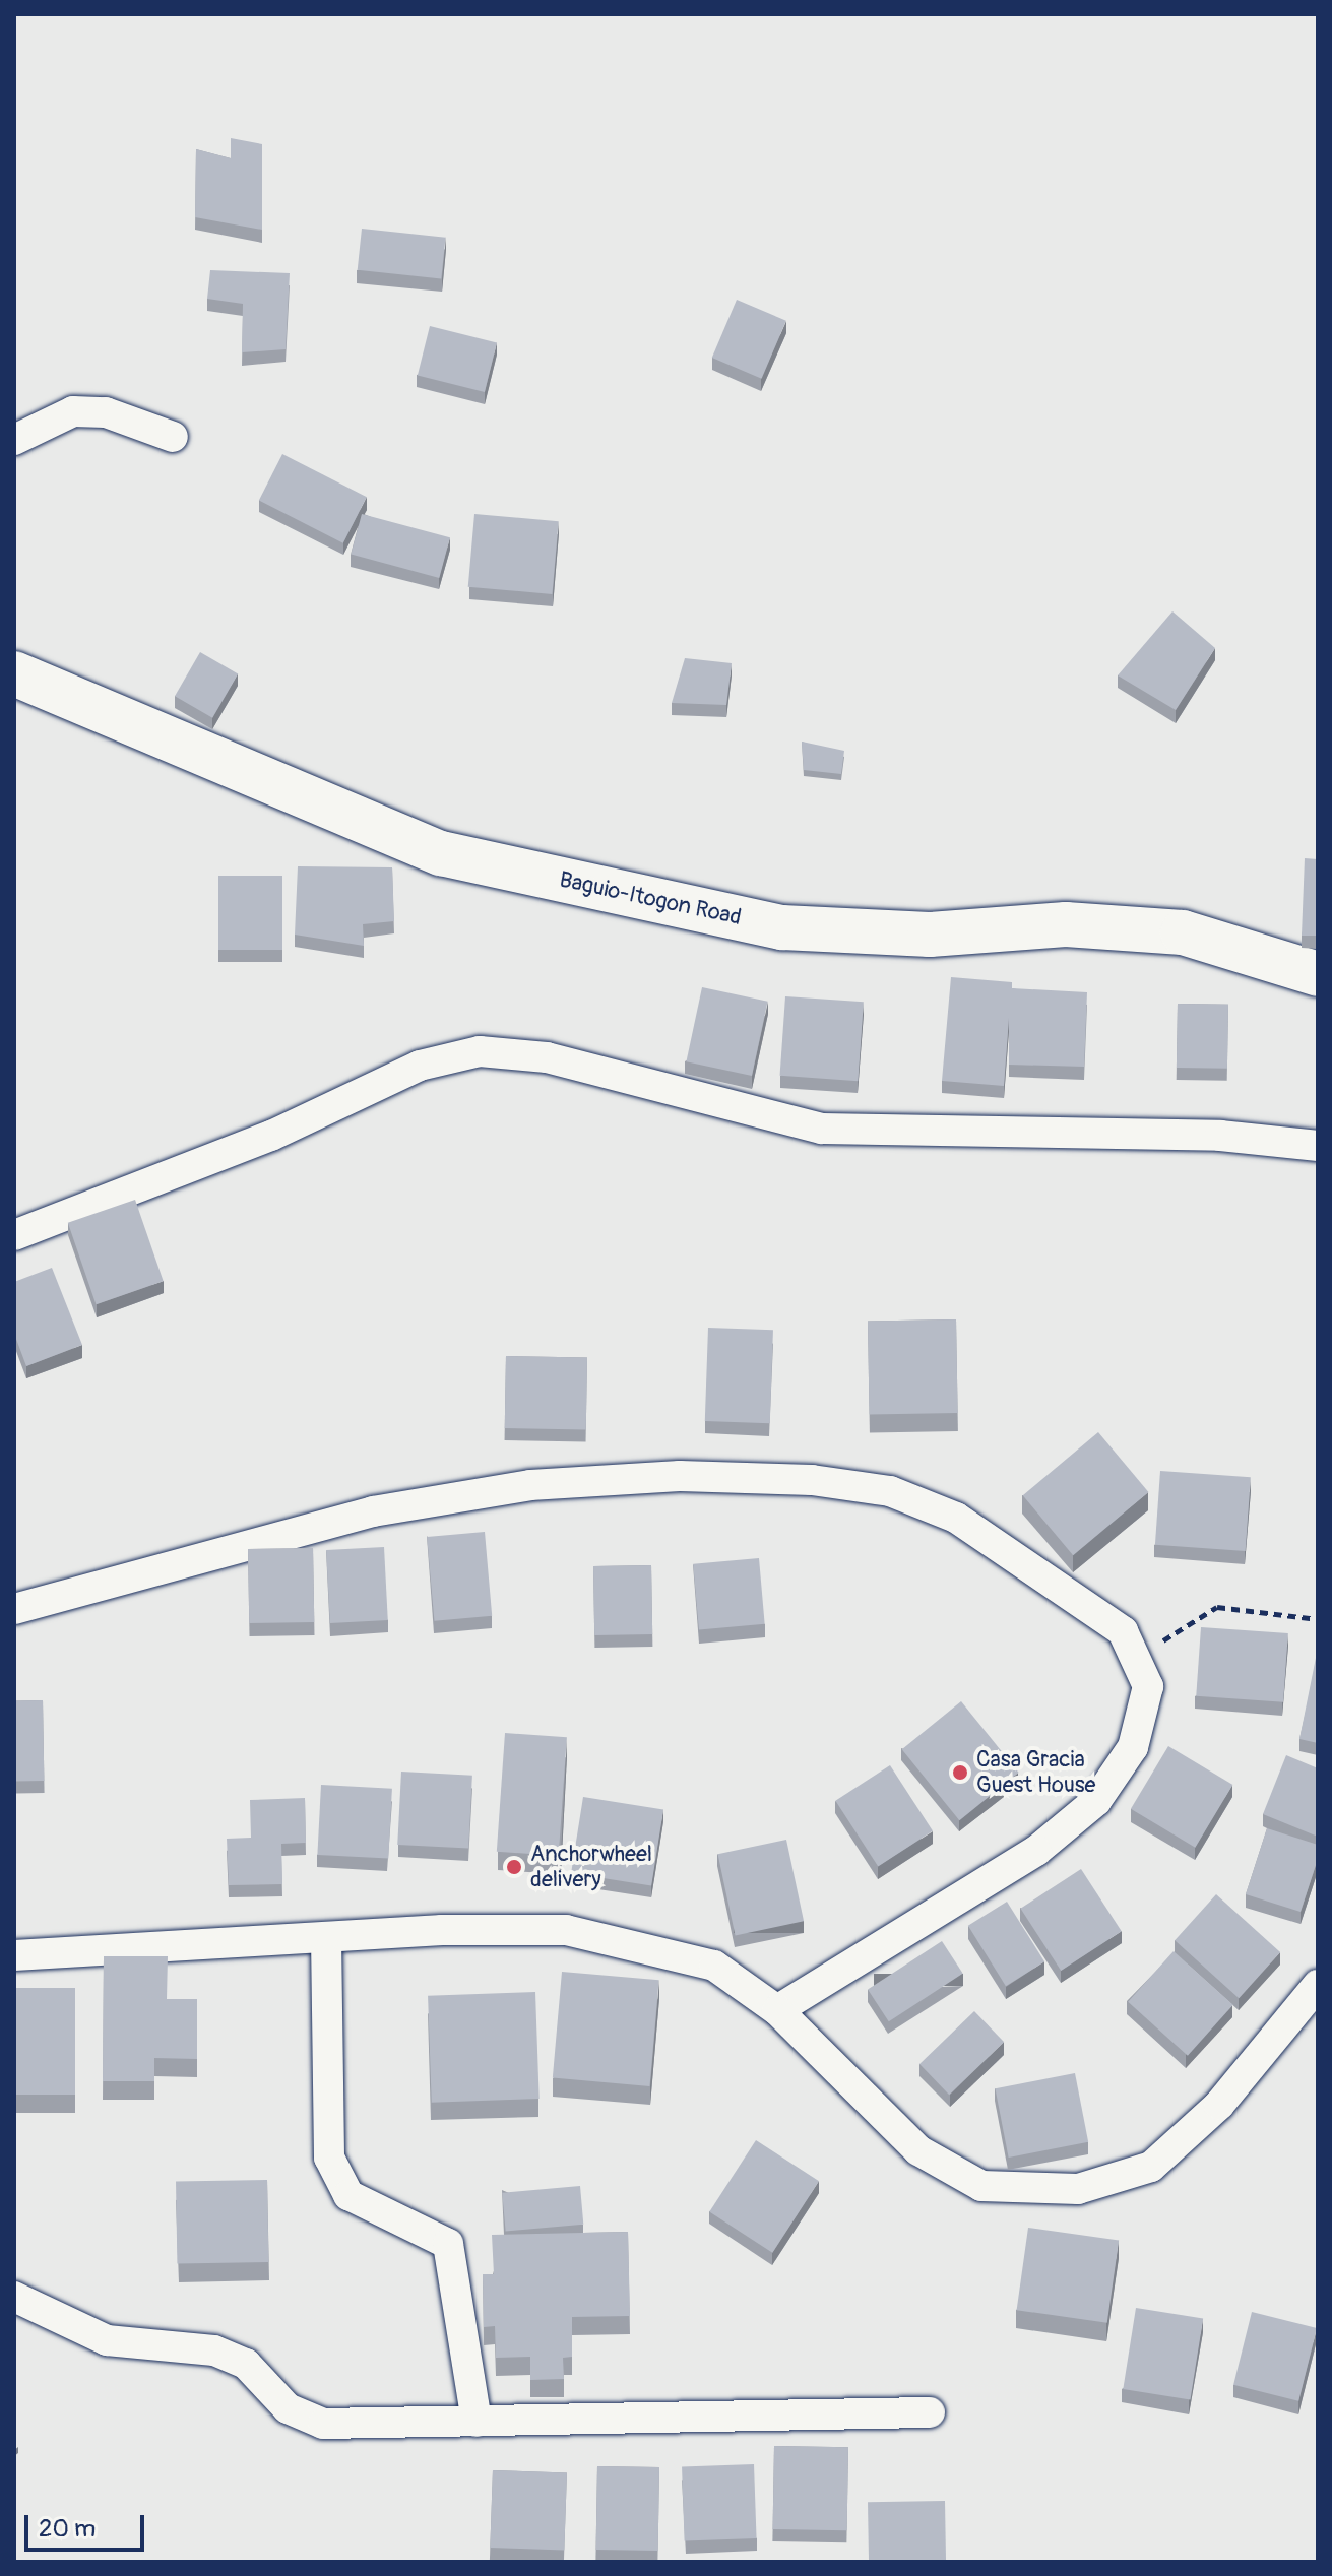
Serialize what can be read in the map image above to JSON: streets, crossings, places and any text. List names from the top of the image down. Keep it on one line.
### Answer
{"streets":{"main road":["Baguio-Itogon Road"]},"places":["Casa Gracia Guest House","Anchorwheel delivery"],"scale_bar":"20 m"}
